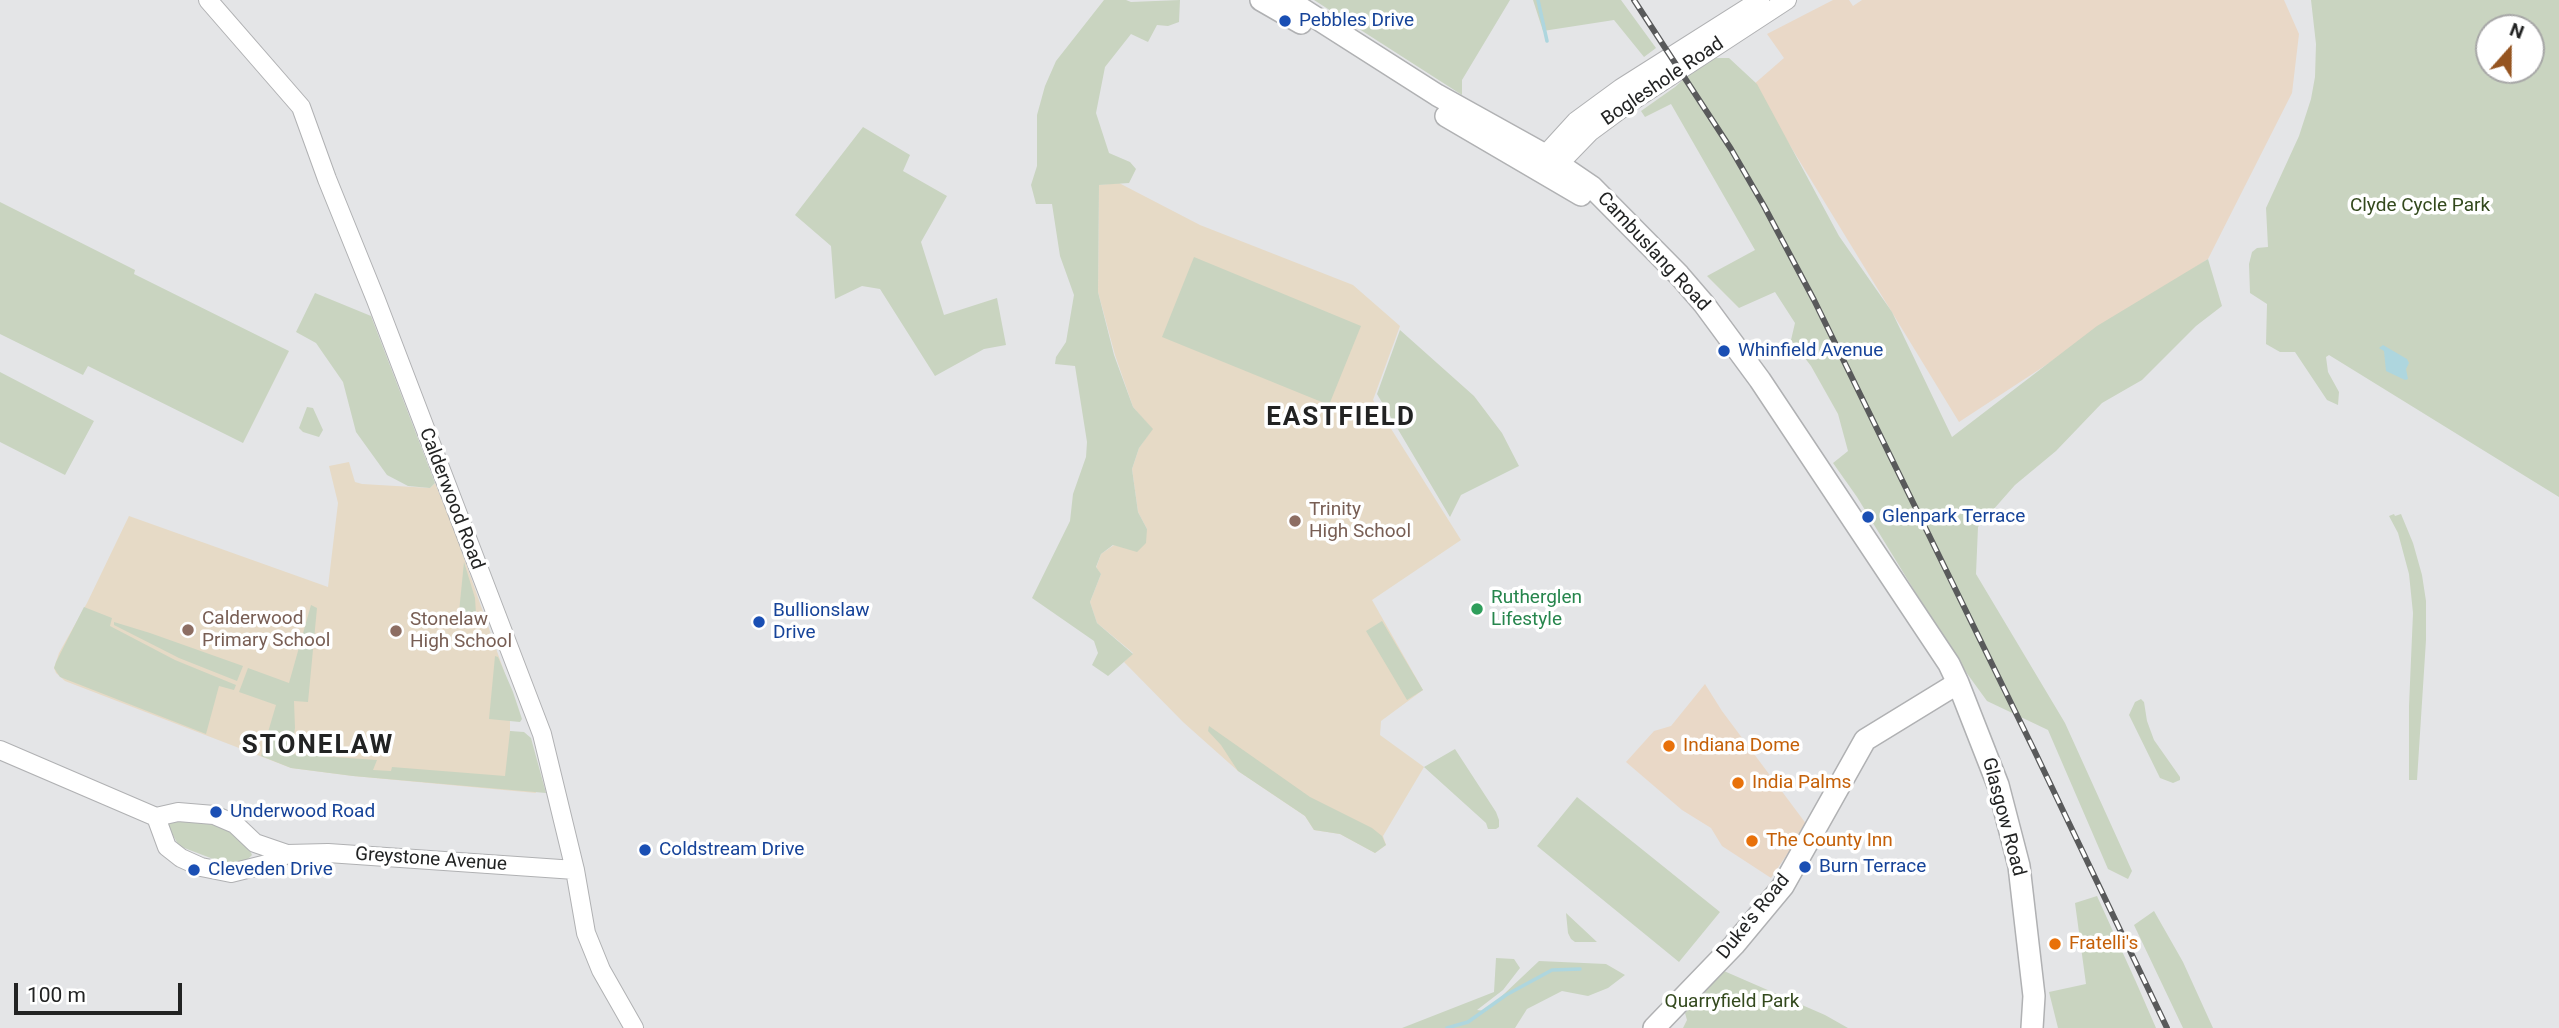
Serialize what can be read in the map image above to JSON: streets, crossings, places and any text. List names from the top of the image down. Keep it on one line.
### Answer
{"streets":{"main road":["Cambuslang Road","Glasgow Road","Duke's Road"],"street":["Bogleshole Road","Calderwood Road","Greystone Avenue"]},"crossings":[["Bogleshole Road","Cambuslang Road"],["Cambuslang Road","Glasgow Road"],["Cambuslang Road","Duke's Road"],["Calderwood Road","Greystone Avenue"],["Glasgow Road","Duke's Road"]],"districts":["EASTFIELD","STONELAW"],"parks":["Clyde Cycle Park","Quarryfield Park"],"places":["Pebbles Drive","Whinfield Avenue","Glenpark Terrace","Trinity High School","Rutherglen Lifestyle","Bullionslaw Drive","Calderwood Primary School","Stonelaw High School","Indiana Dome","India Palms","Underwood Road","The County Inn","Coldstream Drive","Burn Terrace","Cleveden Drive","Fratelli's"],"scale_bar":"100 m","north":"top"}
